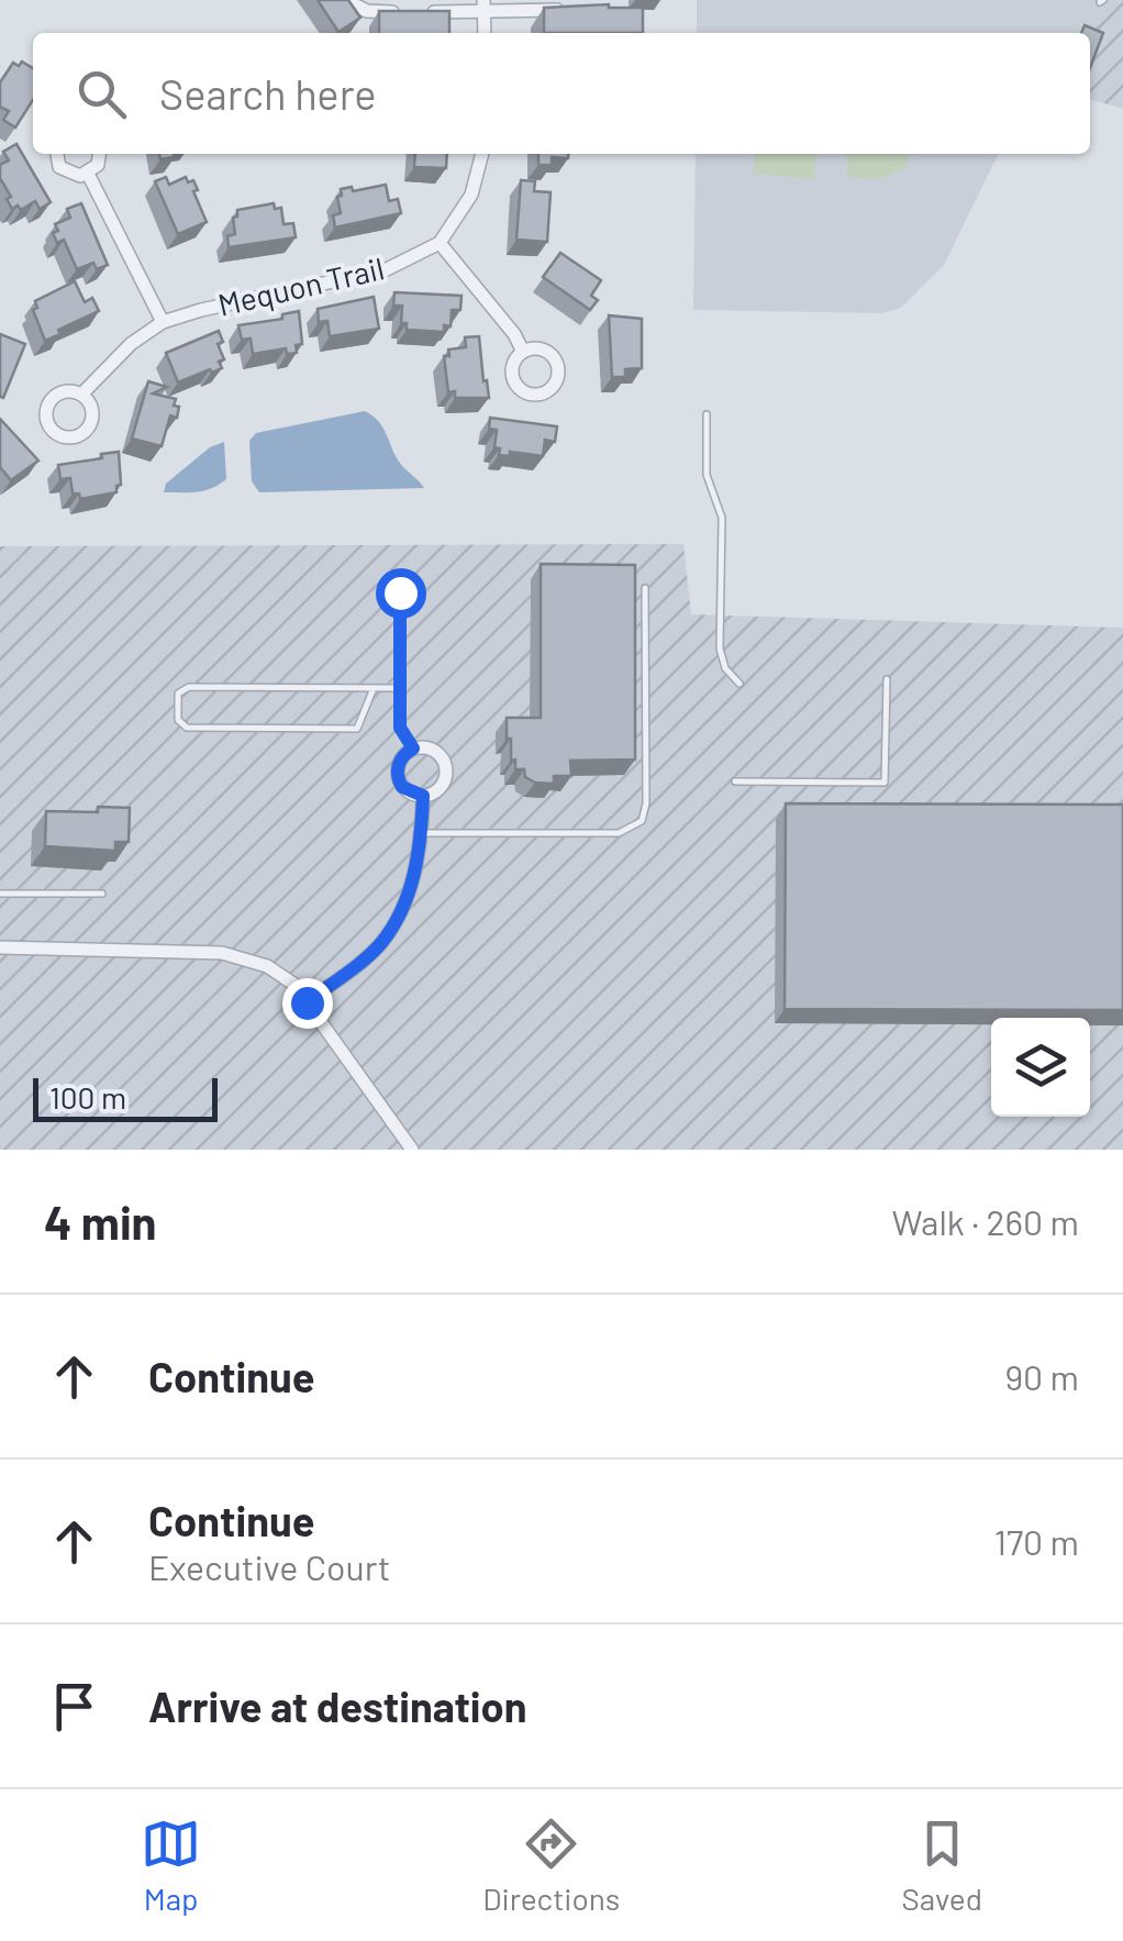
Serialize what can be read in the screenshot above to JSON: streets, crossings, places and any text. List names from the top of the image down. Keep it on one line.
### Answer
{"streets":{"street":["Mequon Trail"]},"scale_bar":"100 m","page":{"search":"Search here","scale":"100 m","heading":["4 min","Walk · 260 m"],"list":[["Continue","90 m"],["Continue","Executive Court","170 m"],"Arrive at destination"],"nav":["Map","Directions","Saved"]}}
